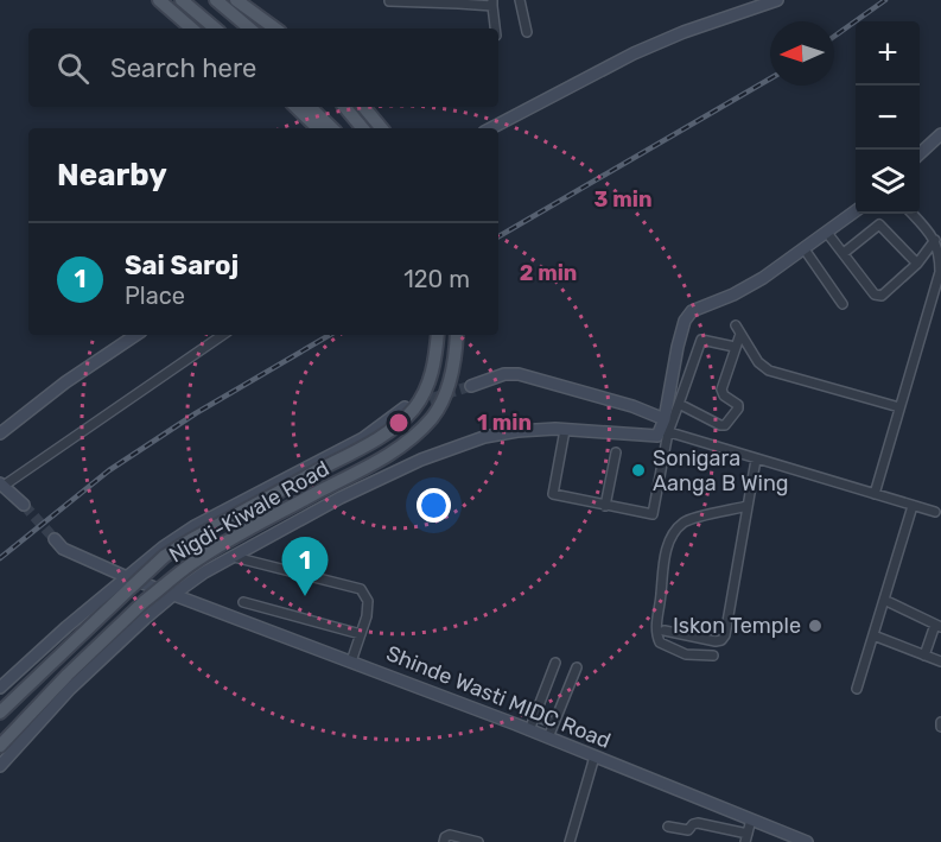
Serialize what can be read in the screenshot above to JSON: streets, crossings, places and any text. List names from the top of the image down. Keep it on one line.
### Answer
{"streets":{"main road":["Nigdi-Kiwale Road"],"street":["Shinde Wasti MIDC Road"]},"places":["Sonigara Aanga B Wing","Iskon Temple"],"north":"left","page":{"map_buttons":["+","−"],"search":"Search here","heading":"Nearby","list":[{"mark":"1","name":"Sai Saroj","note":"Place","value":"120 m"}],"pins":"1"},"rings":["3 min","2 min","1 min"]}
